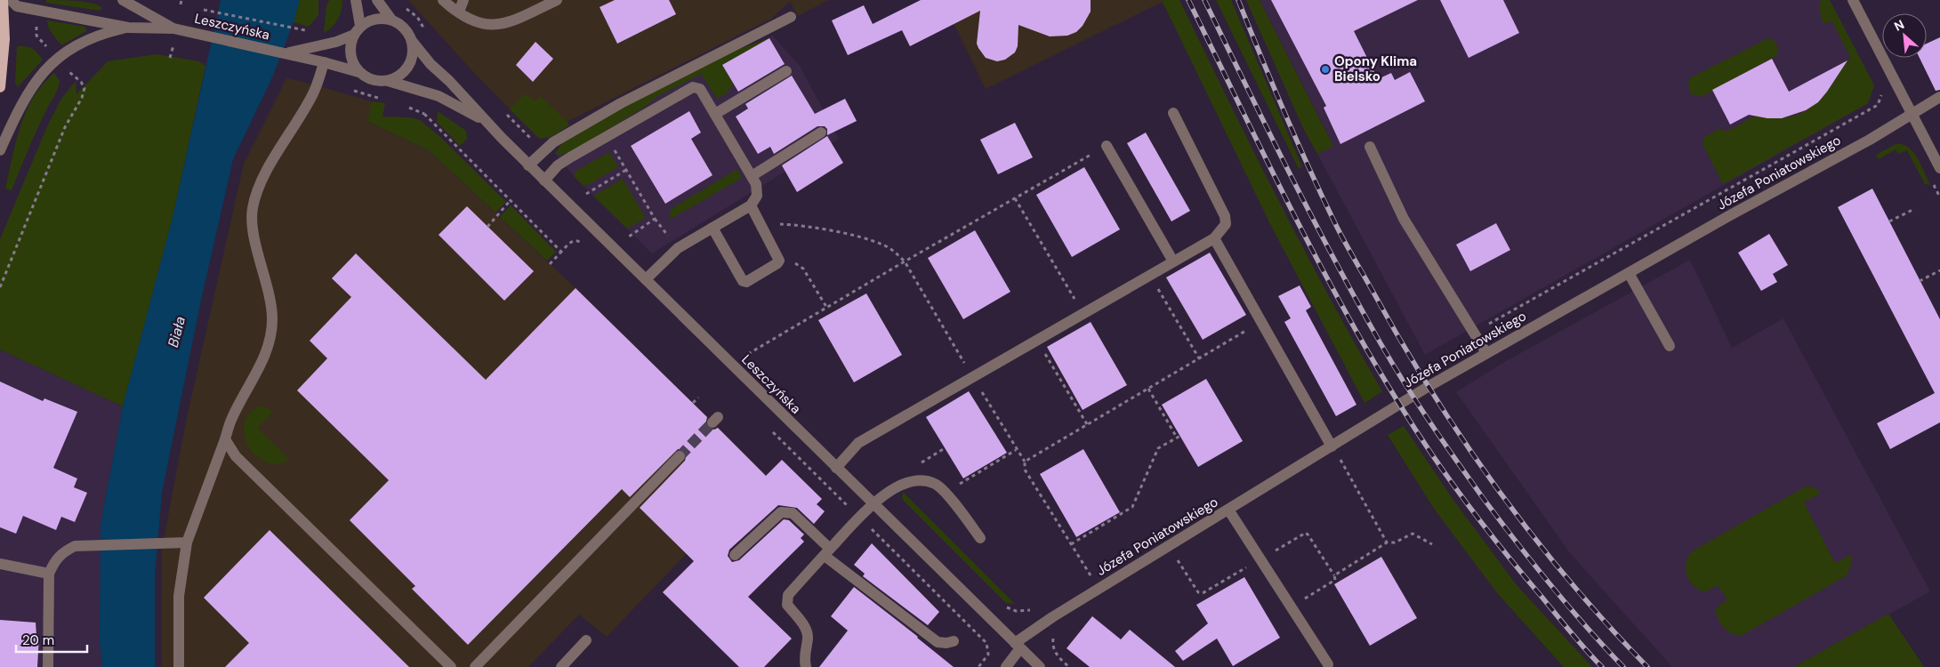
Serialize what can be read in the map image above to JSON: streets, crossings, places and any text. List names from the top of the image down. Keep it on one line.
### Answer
{"streets":{"street":["Leszczyńska","Józefa Poniatowskiego"]},"crossings":[["Leszczyńska","Józefa Poniatowskiego"]],"water":["Biała"],"places":["Opony Klima Bielsko"],"scale_bar":"20 m","north":"top left"}
